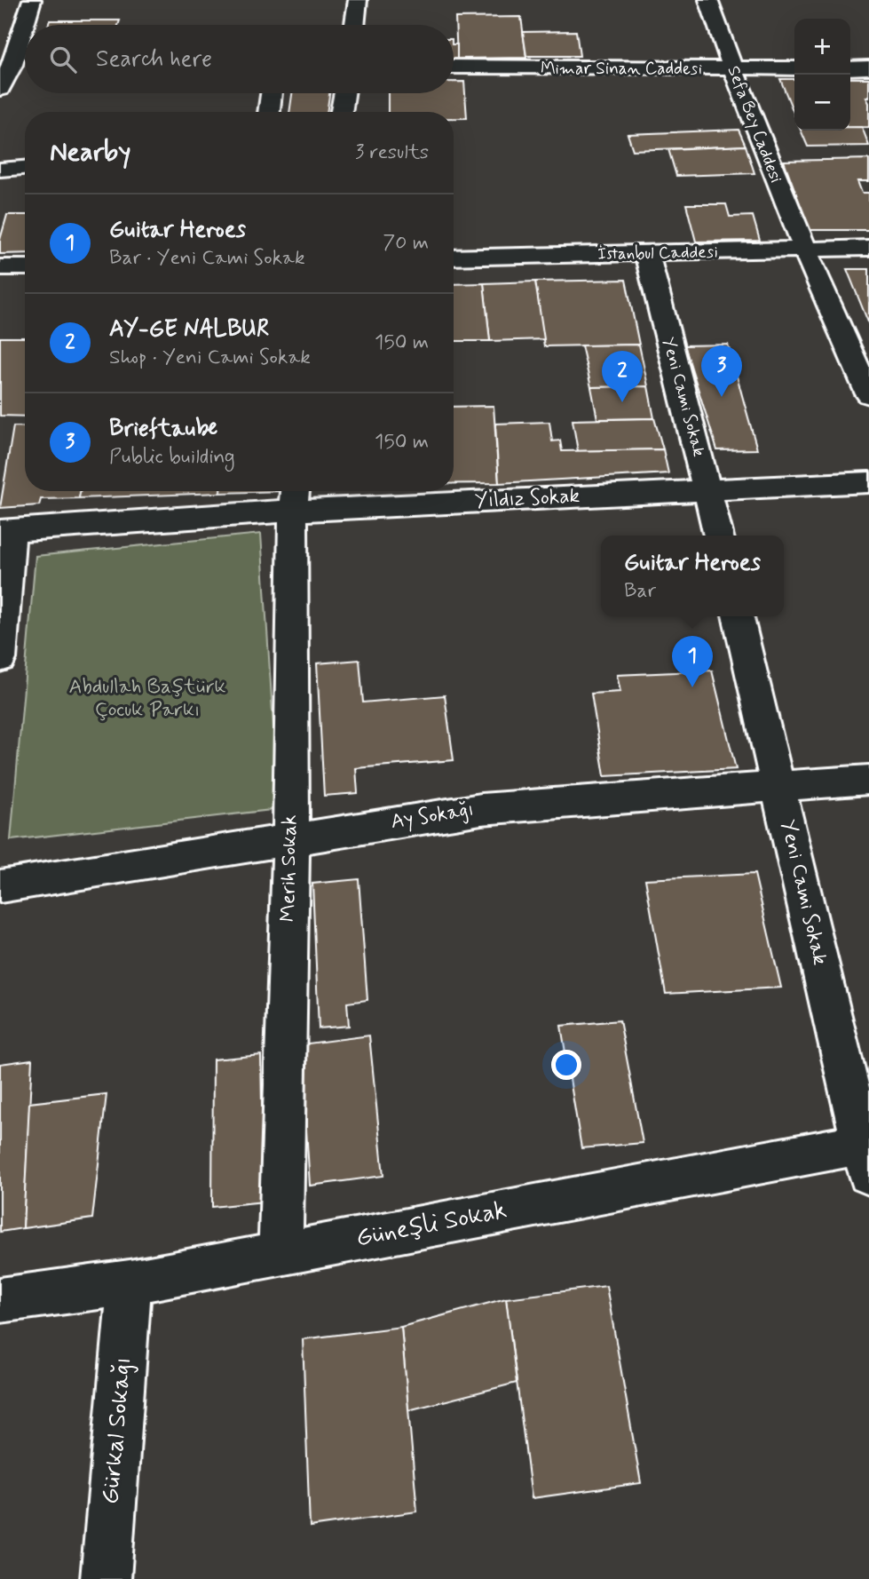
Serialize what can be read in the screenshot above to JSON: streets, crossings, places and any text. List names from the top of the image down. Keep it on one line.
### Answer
{"streets":{"street":["Mimar Sinan Caddesi","Sefa Bey Caddesi","İstanbul Caddesi","Yeni Cami Sokak","Yıldız Sokak","Ay Sokağı","Merih Sokak","Güneşli Sokak","Gürkal Sokağı"]},"crossings":[["Mimar Sinan Caddesi","Sefa Bey Caddesi"],["Sefa Bey Caddesi","İstanbul Caddesi"],["İstanbul Caddesi","Yeni Cami Sokak"],["Yeni Cami Sokak","Yıldız Sokak"],["Yeni Cami Sokak","Ay Sokağı"],["Yeni Cami Sokak","Güneşli Sokak"],["Yıldız Sokak","Merih Sokak"],["Ay Sokağı","Merih Sokak"],["Merih Sokak","Güneşli Sokak"],["Güneşli Sokak","Gürkal Sokağı"]],"parks":["Abdullah Baştürk Çocuk Parkı"],"page":{"map_buttons":["+","−"],"search":"Search here","heading":["Nearby","3 results"],"list":[{"mark":"1","name":"Guitar Heroes","note":"Bar · Yeni Cami Sokak","value":"70 m"},{"mark":"2","name":"AY-GE NALBUR","note":"Shop · Yeni Cami Sokak","value":"150 m"},{"mark":"3","name":"Brieftaube","note":"Public building","value":"150 m"}],"pins":["3","2","1"],"popup":["Guitar Heroes","Bar"]}}
